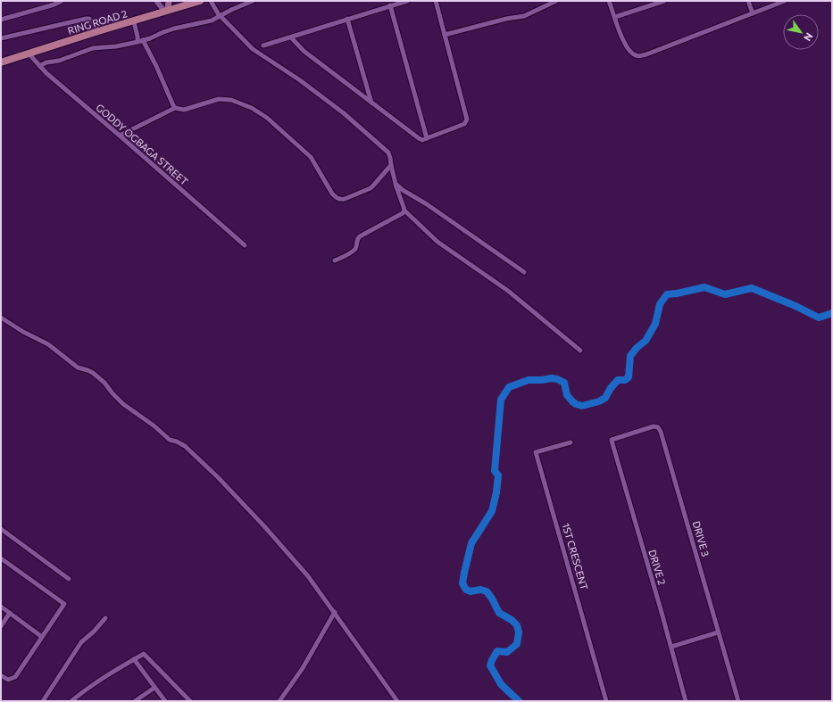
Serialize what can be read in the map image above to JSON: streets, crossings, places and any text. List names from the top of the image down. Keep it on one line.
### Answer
{"streets":{"main road":["RING ROAD 2"],"street":["GODDY OGBAGA STREET","DRIVE 3","1ST CRESCENT","DRIVE 2"]},"crossings":[["RING ROAD 2","GODDY OGBAGA STREET"],["DRIVE 3","DRIVE 2"]],"north":"bottom right"}
